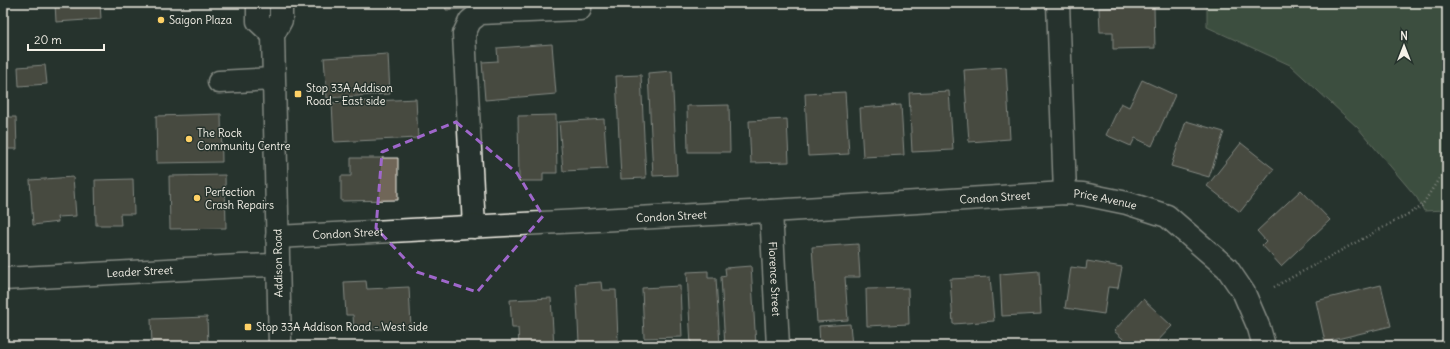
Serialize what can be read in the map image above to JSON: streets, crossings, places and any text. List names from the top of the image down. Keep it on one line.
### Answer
{"streets":{"street":["Condon Street","Price Avenue","Addison Road","Leader Street","Florence Street"]},"crossings":[["Condon Street","Price Avenue"],["Condon Street","Addison Road"],["Condon Street","Florence Street"],["Addison Road","Leader Street"]],"places":{"other":["Saigon Plaza","The Rock Community Centre","Perfection Crash Repairs"],"transit":["Stop 33A Addison Road - East side","Stop 33A Addison Road - West side"]},"scale_bar":"20 m","north":"top"}
